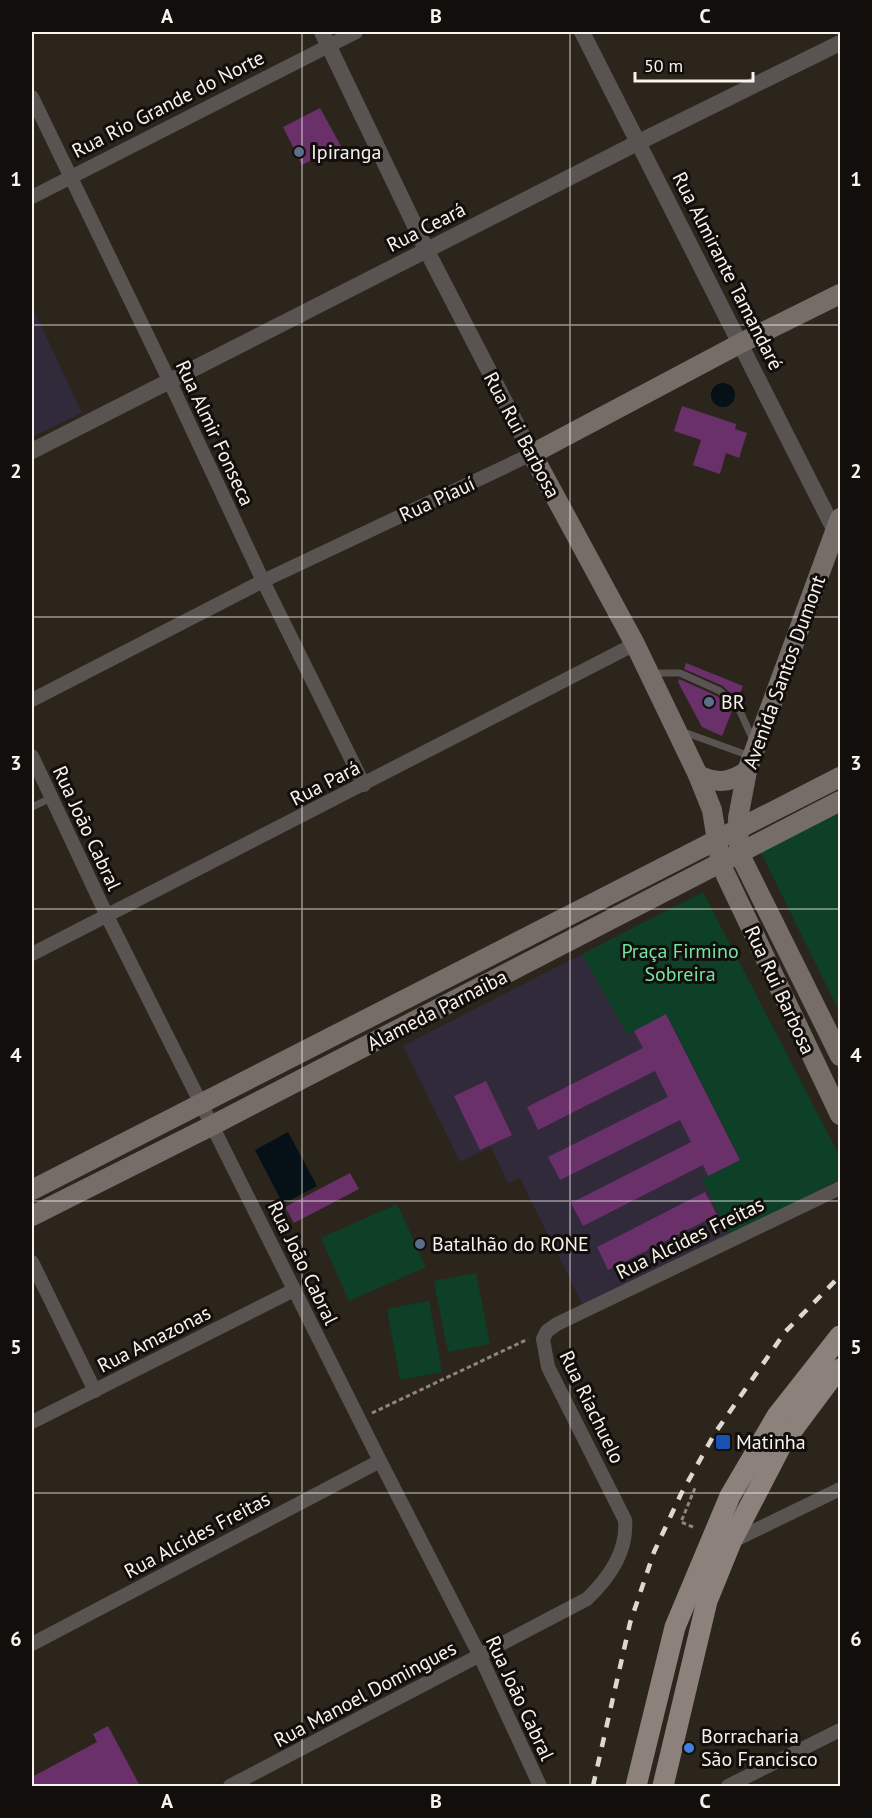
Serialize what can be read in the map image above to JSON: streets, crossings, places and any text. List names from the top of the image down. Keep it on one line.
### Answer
{"streets":{"main road":["Rua Rui Barbosa","Rua Piauí","Avenida Santos Dumont","Alameda Parnaiba"],"street":["Rua Rio Grande do Norte","Rua Ceará","Rua Almirante Tamandaré","Rua Almir Fonseca","Rua Pará","Rua João Cabral","Rua Alcides Freitas","Rua Amazonas","Rua Riachuelo","Rua Manoel Domingues"]},"crossings":[["Rua Rio Grande do Norte","Rua Almir Fonseca"],["Rua Rio Grande do Norte","Rua Rui Barbosa"],["Rua Ceará","Rua Almirante Tamandaré"],["Rua Ceará","Rua Almir Fonseca"],["Rua Ceará","Rua Rui Barbosa"],["Rua Almirante Tamandaré","Rua Piauí"],["Rua Almirante Tamandaré","Avenida Santos Dumont"],["Rua Almir Fonseca","Rua Piauí"],["Rua Almir Fonseca","Rua Pará"],["Rua Rui Barbosa","Rua Piauí"],["Rua Rui Barbosa","Avenida Santos Dumont"],["Rua Rui Barbosa","Rua Pará"],["Rua Rui Barbosa","Alameda Parnaiba"],["Avenida Santos Dumont","Alameda Parnaiba"],["Rua Pará","Rua João Cabral"],["Rua João Cabral","Alameda Parnaiba"],["Rua João Cabral","Rua Alcides Freitas"],["Rua João Cabral","Rua Amazonas"],["Rua João Cabral","Rua Manoel Domingues"],["Rua Alcides Freitas","Rua Riachuelo"],["Rua Riachuelo","Rua Manoel Domingues"]],"parks":["Praça Firmino Sobreira"],"places":{"other":["Ipiranga","BR","Batalhão do RONE","Borracharia São Francisco"],"transit":["Matinha"]},"scale_bar":"50 m","grid":{"columns":["A","B","C"],"rows":["1","2","3","4","5","6"]}}
